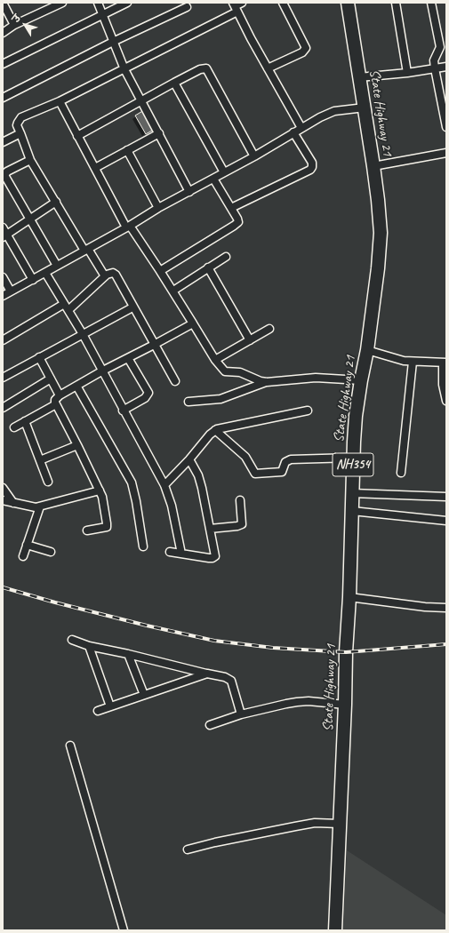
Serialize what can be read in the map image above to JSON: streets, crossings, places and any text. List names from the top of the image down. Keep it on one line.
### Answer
{"streets":{"highway":["State Highway 21","NH354"]},"north":"top left"}
